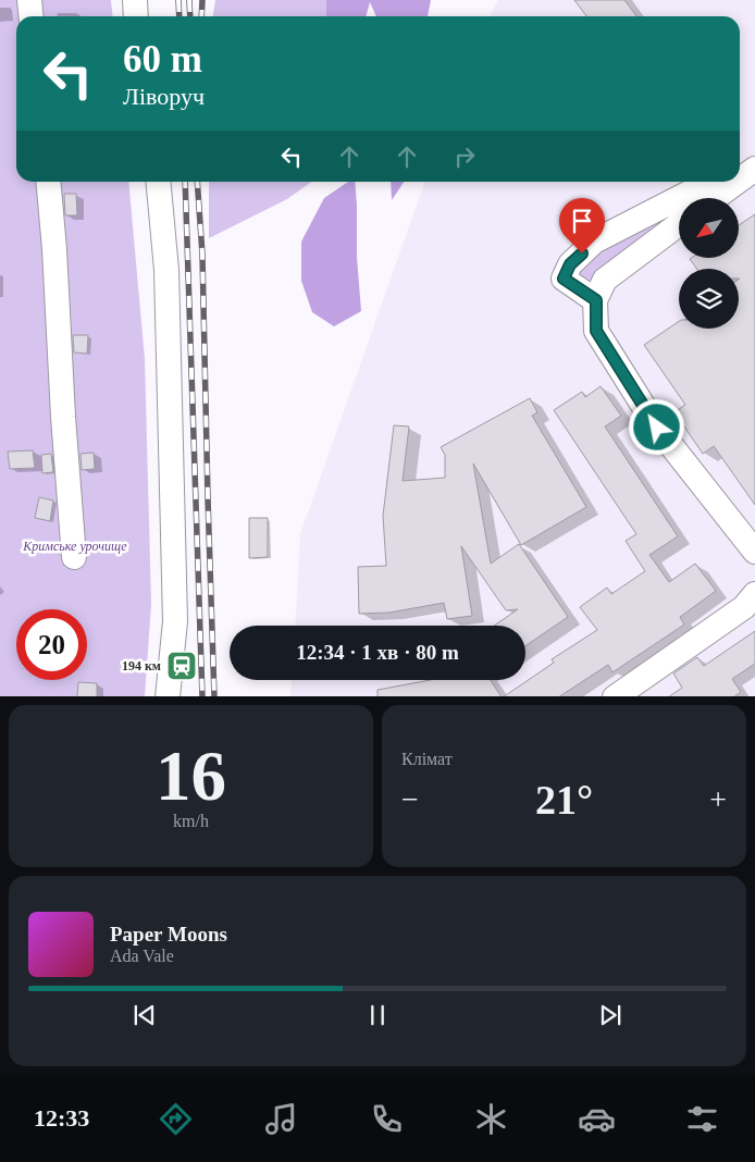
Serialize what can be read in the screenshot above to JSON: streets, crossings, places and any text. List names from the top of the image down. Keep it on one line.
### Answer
{"parks":["Кримське урочище"],"places":{"station":["194 км"]},"north":"bottom left","page":{"turn":["60 m","Ліворуч"],"limit":"20","trip":"12:34 · 1 хв · 80 m","tile":[["16","km/h"],"Клімат"],"heat":["−","21°","+"],"song":["Paper Moons","Ada Vale"],"tabs":"12:33"}}
